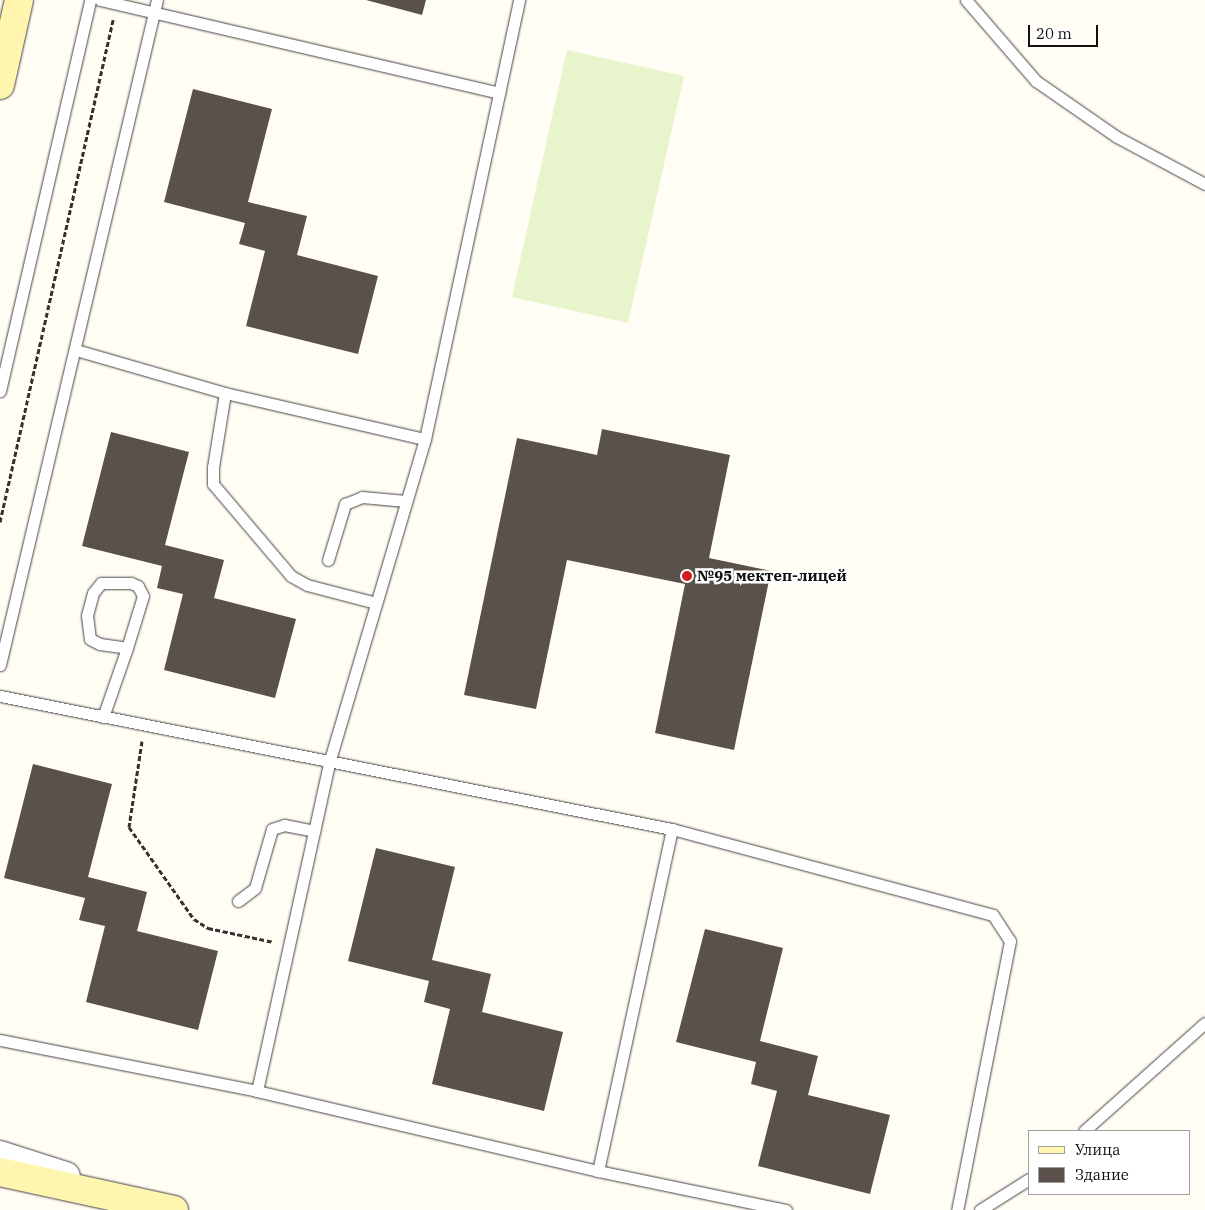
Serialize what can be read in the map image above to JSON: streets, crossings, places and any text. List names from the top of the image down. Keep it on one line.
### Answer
{"places":["№95 мектеп-лицей"],"legend":["Улица","Здание"],"scale_bar":"20 m"}
